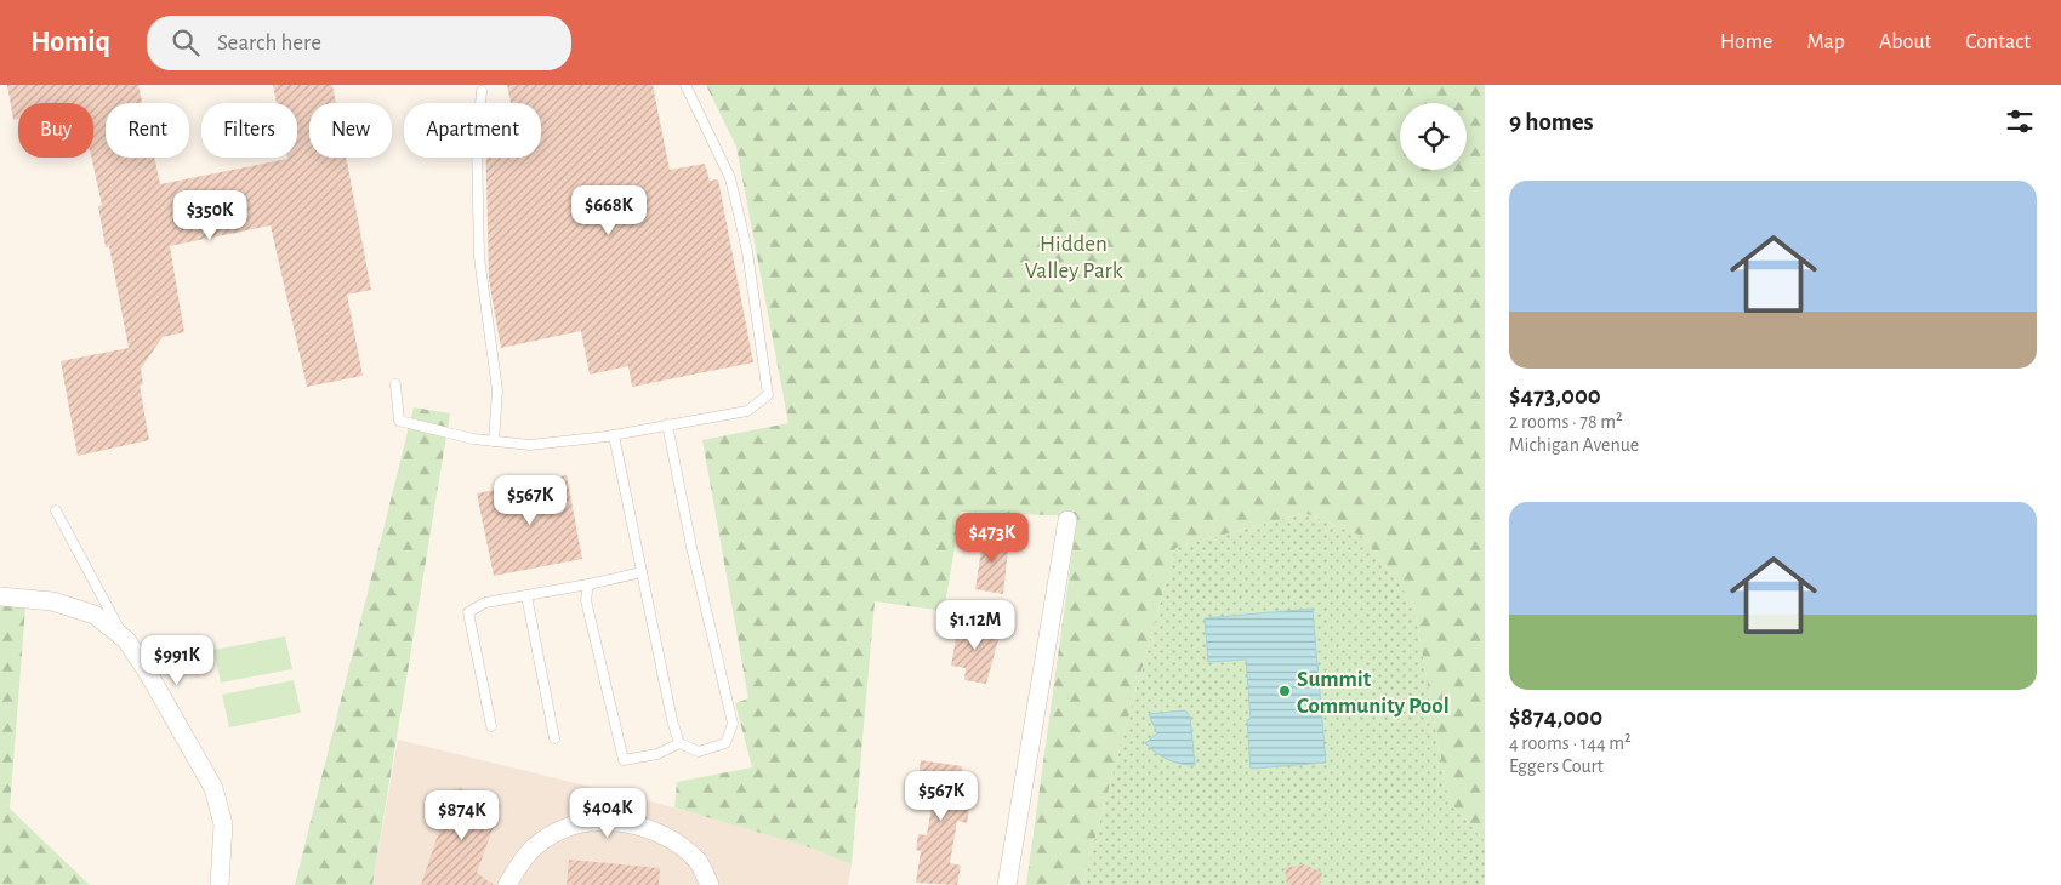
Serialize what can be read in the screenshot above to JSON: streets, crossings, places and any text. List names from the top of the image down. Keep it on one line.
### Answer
{"parks":["Hidden Valley Park"],"places":["Summit Community Pool"],"page":{"header":"Homiq","search":"Search here","nav":["Home","Map","About","Contact"],"heading":"9 homes","chip":["Buy","Rent","Filters","New","Apartment"],"list":[{"name":"$473,000","note":"2 rooms · 78 m² · Michigan Avenue"},{"name":"$874,000","note":"4 rooms · 144 m² · Eggers Court"}],"price":["$668K","$350K","$567K","$473K","$1.12M","$991K","$567K","$404K","$874K"]}}
